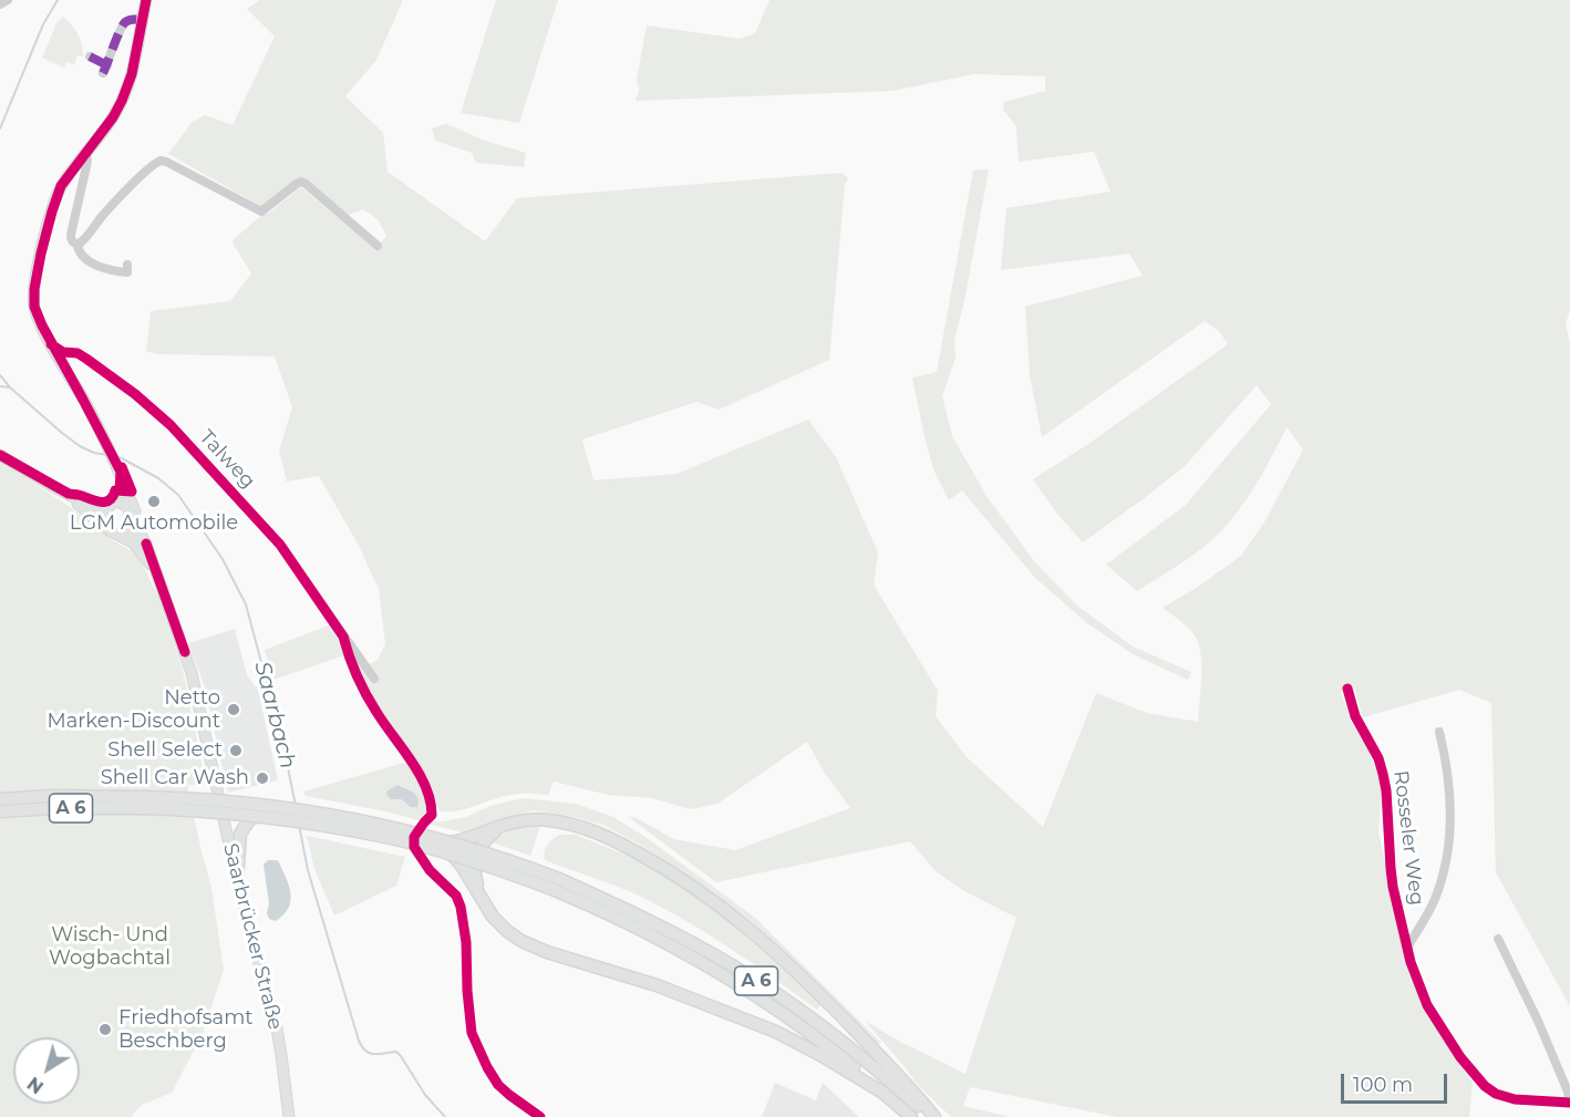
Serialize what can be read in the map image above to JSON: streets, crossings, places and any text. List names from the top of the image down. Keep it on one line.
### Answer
{"streets":{"highway":["A 6"],"main road":["Saarbrücker Straße"],"street":["Talweg","Rosseler Weg"]},"crossings":[["A 6","Saarbrücker Straße"]],"water":["Saarbach"],"parks":["Wisch- Und Wogbachtal"],"places":["LGM Automobile","Netto Marken-Discount","Shell Select","Shell Car Wash","Friedhofsamt Beschberg"],"scale_bar":"100 m","north":"bottom left"}
